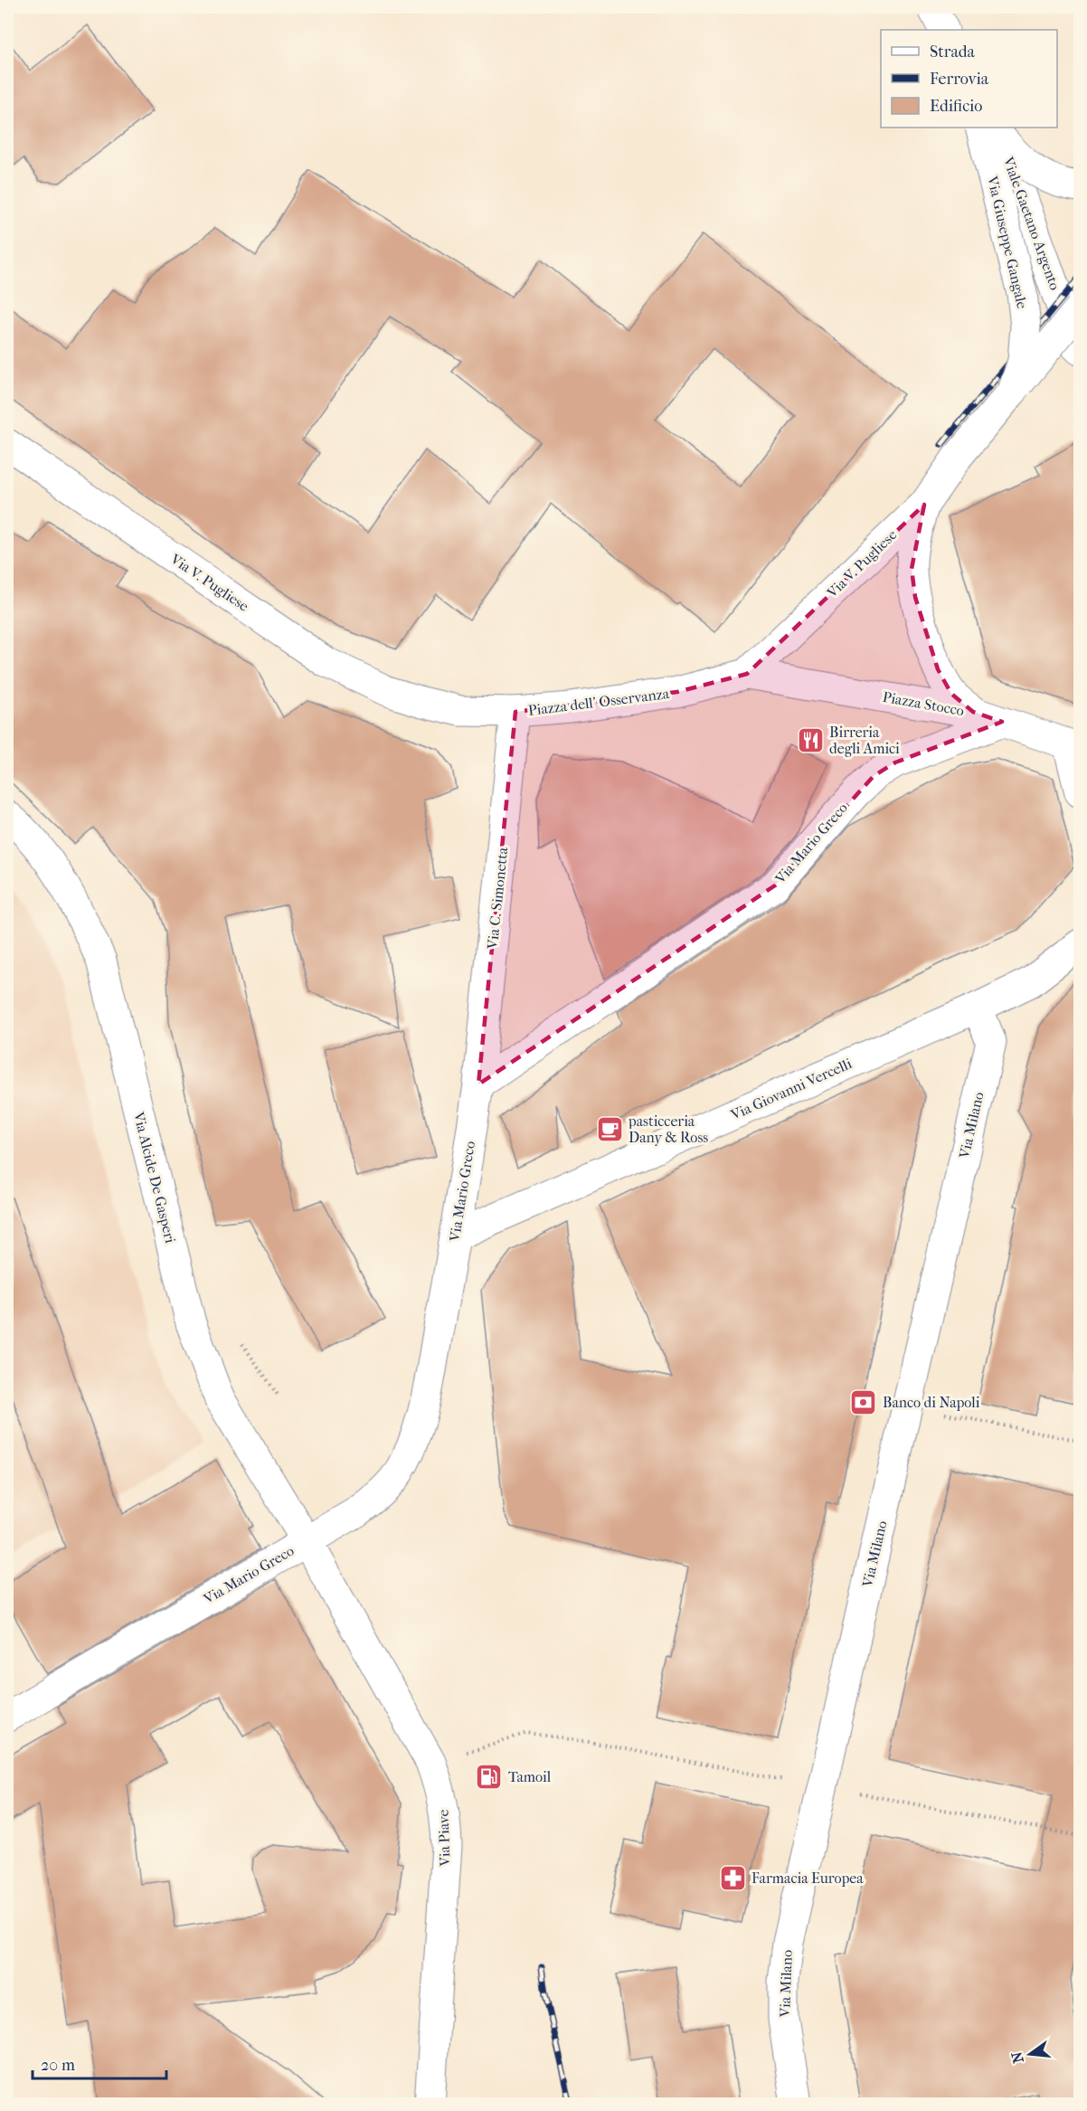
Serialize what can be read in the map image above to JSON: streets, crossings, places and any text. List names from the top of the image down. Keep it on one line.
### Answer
{"streets":{"street":["Viale Gaetano Argento","Via Giuseppe Gangale","Via V. Pugliese","Piazza dell' Osservanza","Piazza Stocco","Via Mario Greco","Via C. Simonetta","Via Giovanni Vercelli","Via Milano","Via Alcide De Gasperi","Via Piave"]},"crossings":[["Via Giuseppe Gangale","Via V. Pugliese"],["Via V. Pugliese","Piazza dell' Osservanza"],["Via V. Pugliese","Piazza Stocco"],["Piazza dell' Osservanza","Via C. Simonetta"],["Via Mario Greco","Via C. Simonetta"],["Via Mario Greco","Via Giovanni Vercelli"],["Via Mario Greco","Via Alcide De Gasperi"],["Via Mario Greco","Via Piave"],["Via Giovanni Vercelli","Via Milano"],["Via Alcide De Gasperi","Via Piave"]],"places":{"restaurant":["Birreria degli Amici"],"cafe":["pasticceria Dany & Ross"],"bank":["Banco di Napoli"],"fuel station":["Tamoil"],"pharmacy":["Farmacia Europea"]},"legend":["Strada","Ferrovia","Edificio"],"scale_bar":"20 m","north":"left"}
